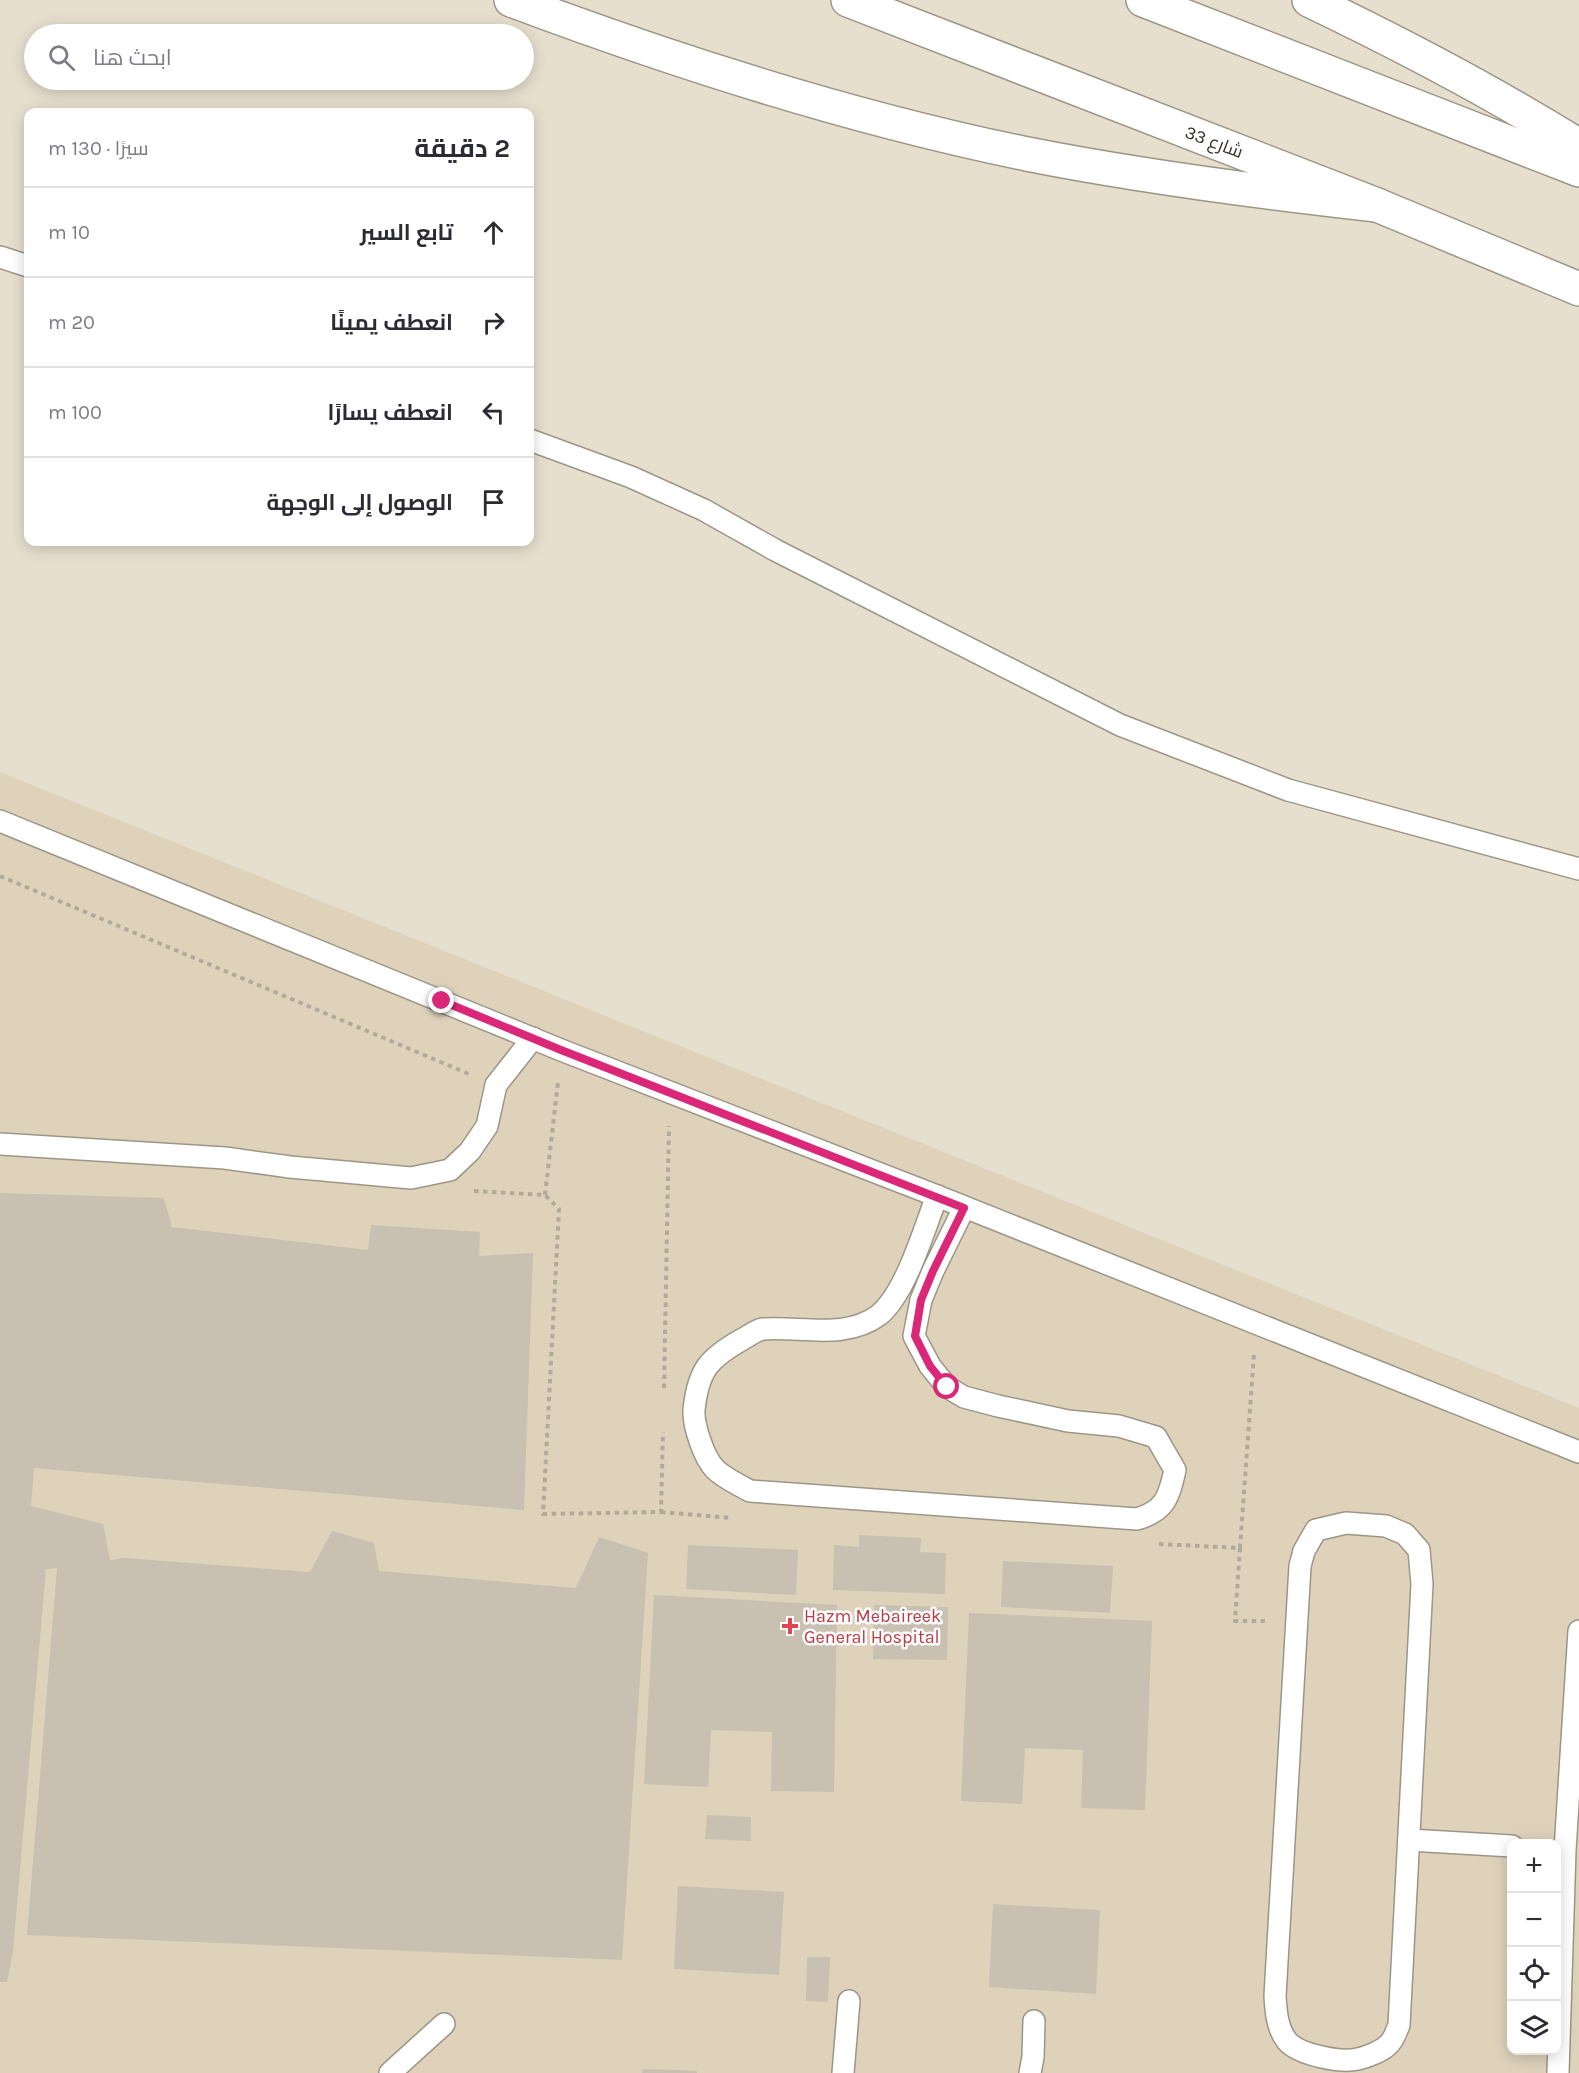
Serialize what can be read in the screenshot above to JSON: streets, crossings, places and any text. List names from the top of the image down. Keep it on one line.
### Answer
{"streets":{"highway":["شارع 33"]},"places":{"health":["Hazm Mebaireek General Hospital"]},"page":{"search":"ابحث هنا","heading":["2 دقيقة","سيرًا · 130 m"],"list":[["تابع السير","10 m"],["انعطف يمينًا","20 m"],["انعطف يسارًا","100 m"],"الوصول إلى الوجهة"],"map_buttons":["+","−"]}}
